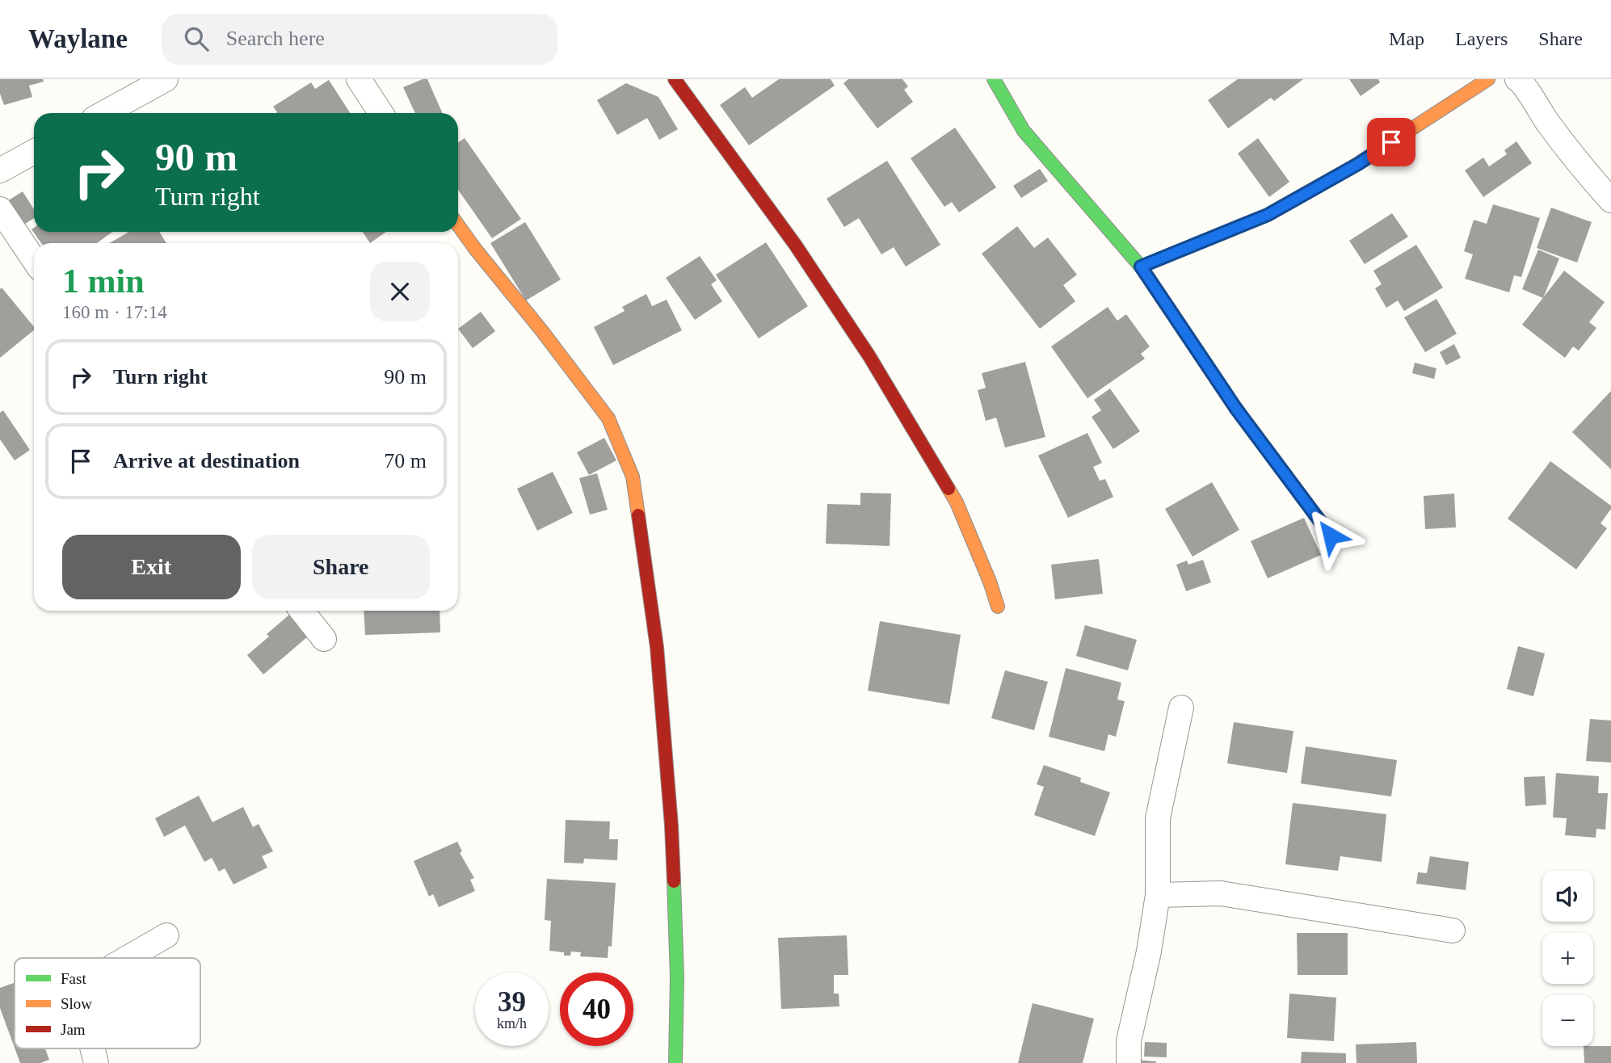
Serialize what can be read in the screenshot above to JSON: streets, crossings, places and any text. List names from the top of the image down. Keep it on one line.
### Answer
{"legend":["Fast","Slow","Jam"],"page":{"header":"Waylane","search":"Search here","nav":["Map","Layers","Share"],"turn":["90 m","Turn right"],"heading":["1 min","160 m · 17:14"],"list":[{"name":"Turn right","value":"90 m"},{"name":"Arrive at destination","value":"70 m"}],"buttons":["Exit","Share"],"map_buttons":["+","−"],"speed":"39 km/h","limit":"40"}}
